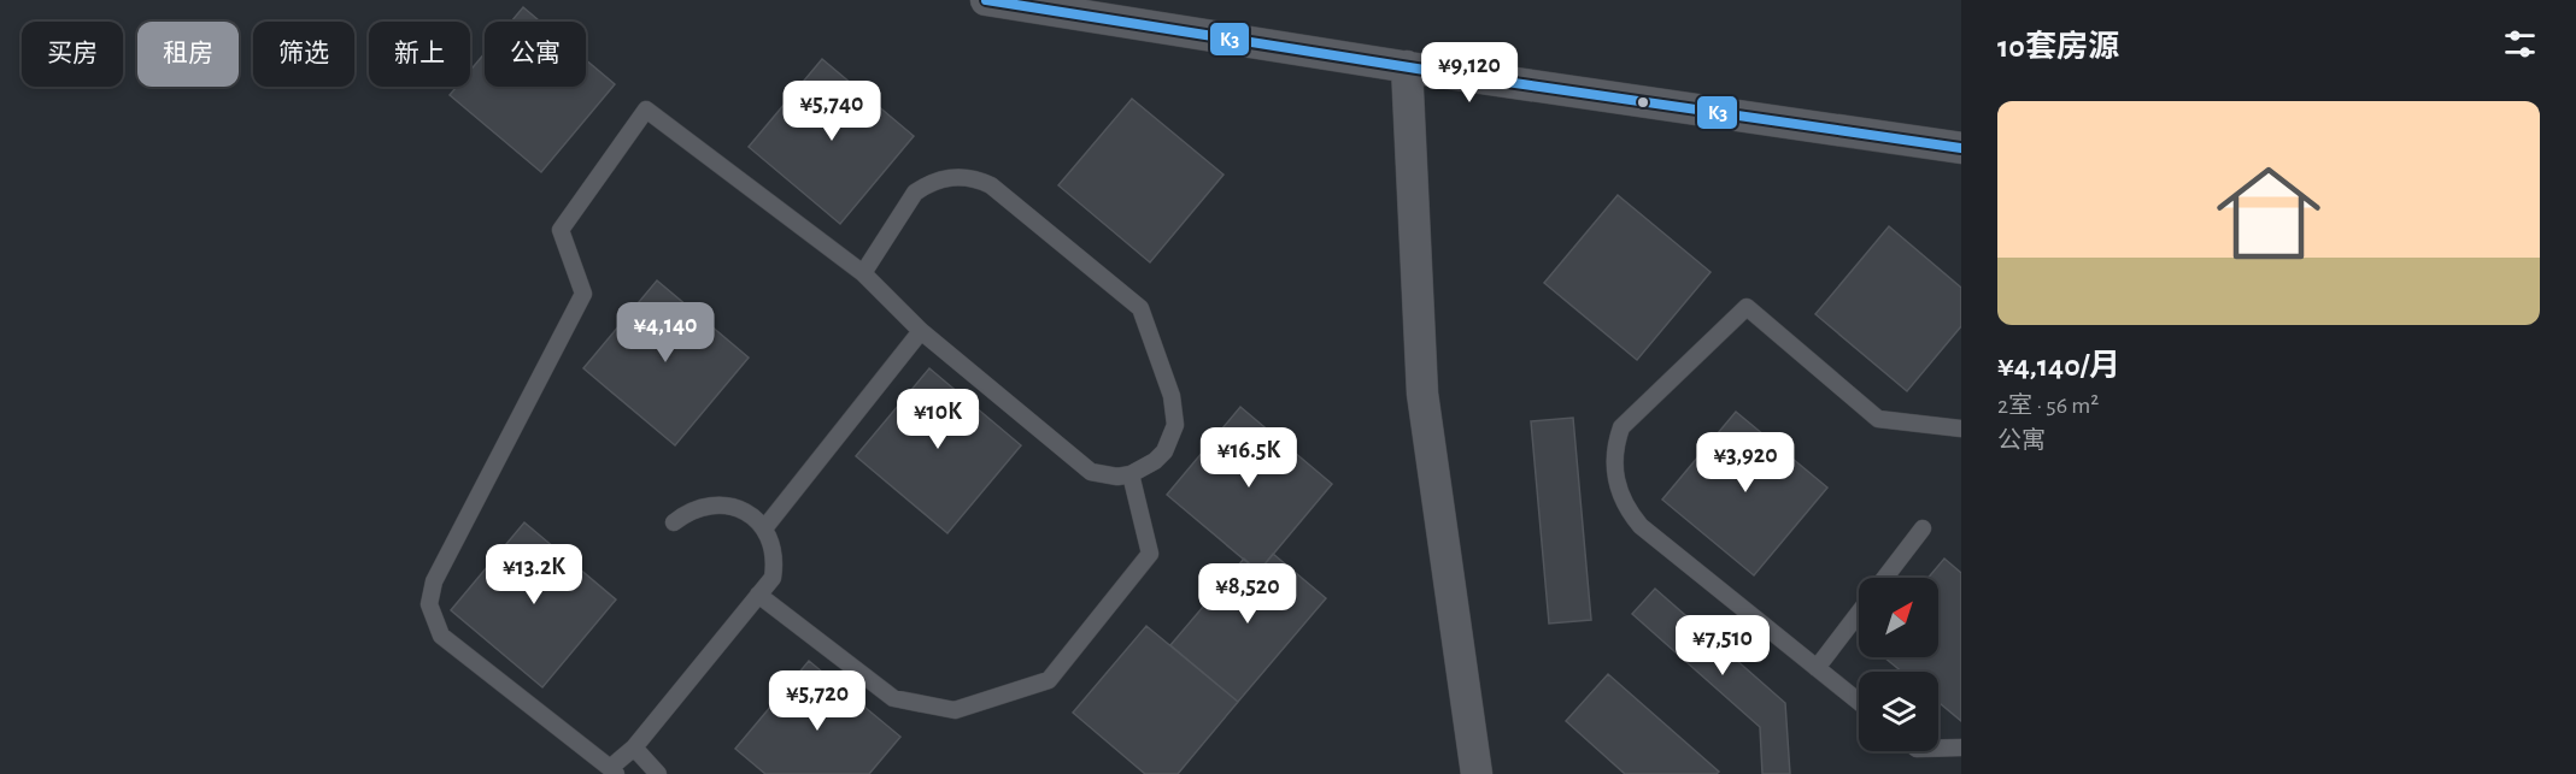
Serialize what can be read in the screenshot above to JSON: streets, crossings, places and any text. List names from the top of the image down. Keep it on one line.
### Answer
{"lines":["transit line K3"],"north":"top right","page":{"heading":"10套房源","chip":["买房","租房","筛选","新上","公寓"],"price":["¥9,120","¥5,740","¥4,140","¥10K","¥16.5K","¥3,920","¥13.2K","¥8,520","¥7,510","¥5,720"],"list":[{"name":"¥4,140/月","note":"2室 · 56 m² · 公寓"}]}}
